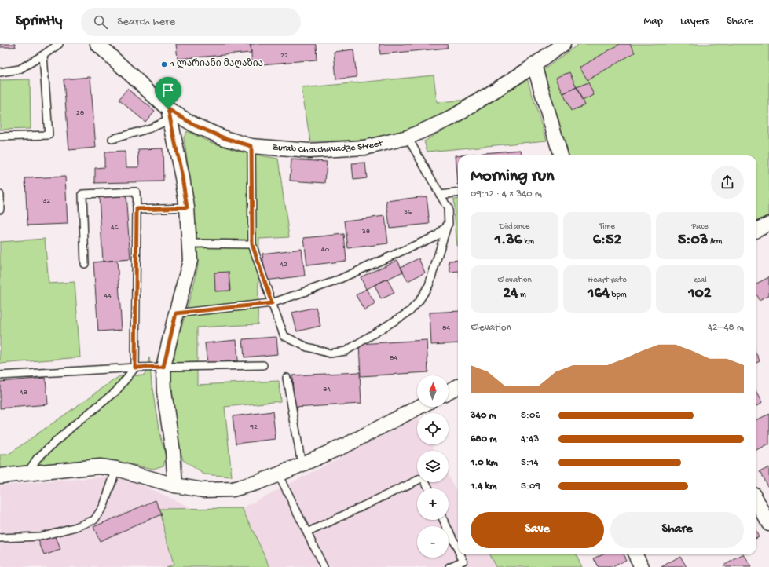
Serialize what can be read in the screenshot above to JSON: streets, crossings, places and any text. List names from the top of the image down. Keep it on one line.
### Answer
{"streets":{"street":["Zurab Chavchavadze Street"]},"places":["1 ლარიანი მაღაზია"],"house_numbers":["22","28","32","36","46","38","40","42","44","84","84","84","48","92"],"north":"top","page":{"header":"Sprintly","search":"Search here","nav":["Map","Layers","Share"],"heading":["Morning run","09:12 · 4 × 340 m"],"stats":[["Distance","1.36 km"],["Time","6:52"],["Pace","5:03 /km"],["Elevation","24 m"],["Heart rate","164 bpm"],["kcal","102"]],"chart":["Elevation","42–48 m"],"map_buttons":["+","−"],"list":[{"name":"340 m","note":"5:06"},{"name":"680 m","note":"4:43"},{"name":"1.0 km","note":"5:14"},{"name":"1.4 km","note":"5:09"}],"buttons":["Save","Share"]}}
